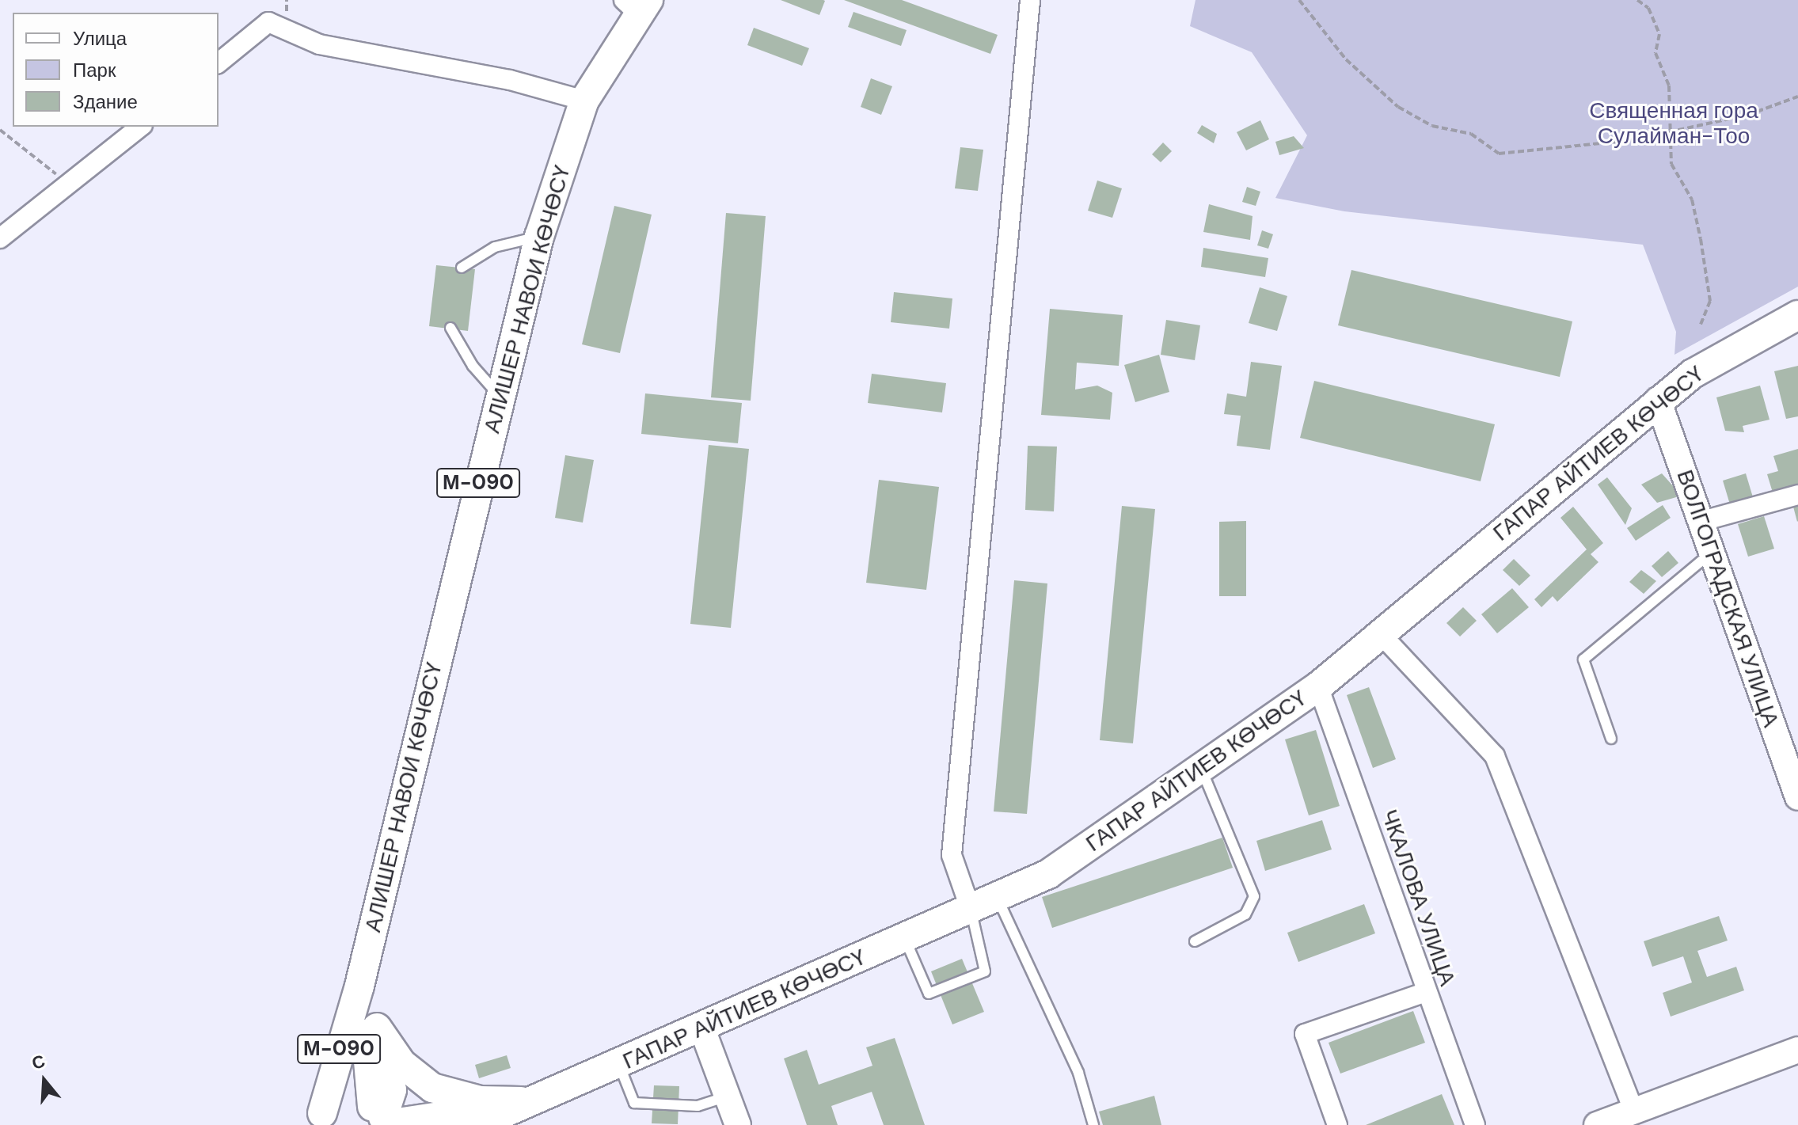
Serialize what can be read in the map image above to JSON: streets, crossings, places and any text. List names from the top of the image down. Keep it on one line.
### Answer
{"streets":{"main road":["АЛИШЕР НАВОИ КӨЧӨСҮ","ГАПАР АЙТИЕВ КӨЧӨСҮ","М-090"],"street":["ВОЛГОГРАДСКАЯ УЛИЦА","ЧКАЛОВА УЛИЦА"]},"crossings":[["АЛИШЕР НАВОИ КӨЧӨСҮ","ГАПАР АЙТИЕВ КӨЧӨСҮ"],["АЛИШЕР НАВОИ КӨЧӨСҮ","М-090"],["ГАПАР АЙТИЕВ КӨЧӨСҮ","М-090"],["ГАПАР АЙТИЕВ КӨЧӨСҮ","ВОЛГОГРАДСКАЯ УЛИЦА"],["ГАПАР АЙТИЕВ КӨЧӨСҮ","ЧКАЛОВА УЛИЦА"]],"parks":["Священная гора Сулайман-Тоо"],"legend":["Улица","Парк","Здание"],"north":"top"}
